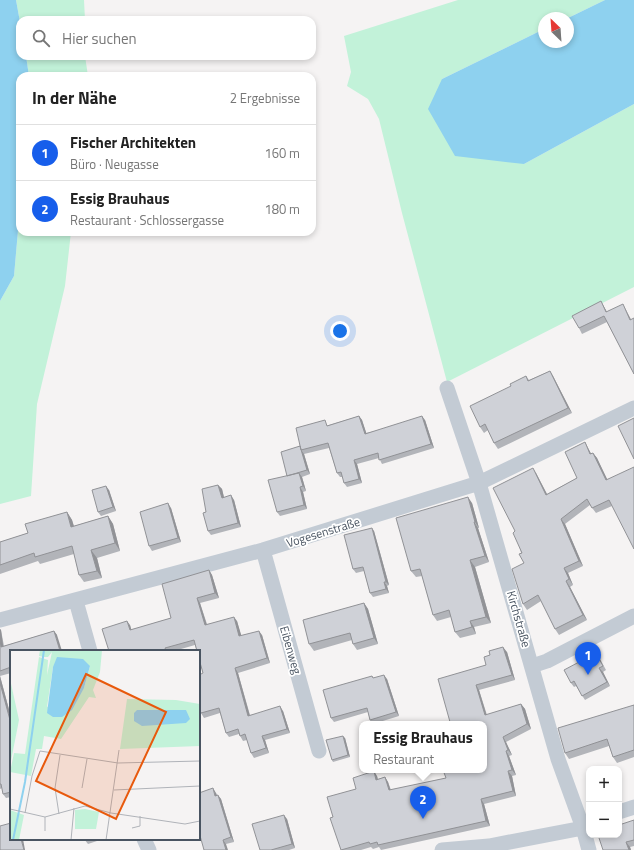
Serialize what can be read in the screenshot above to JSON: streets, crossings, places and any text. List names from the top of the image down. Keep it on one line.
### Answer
{"streets":{"street":["Vogesenstraße","Kirchstraße","Eibenweg"]},"crossings":[["Vogesenstraße","Kirchstraße"],["Vogesenstraße","Eibenweg"]],"north":"top left","page":{"search":"Hier suchen","heading":["In der Nähe","2 Ergebnisse"],"list":[{"mark":"1","name":"Fischer Architekten","note":"Büro · Neugasse","value":"160 m"},{"mark":"2","name":"Essig Brauhaus","note":"Restaurant · Schlossergasse","value":"180 m"}],"pins":["1","2"],"popup":["Essig Brauhaus","Restaurant"],"map_buttons":["+","−"]}}
